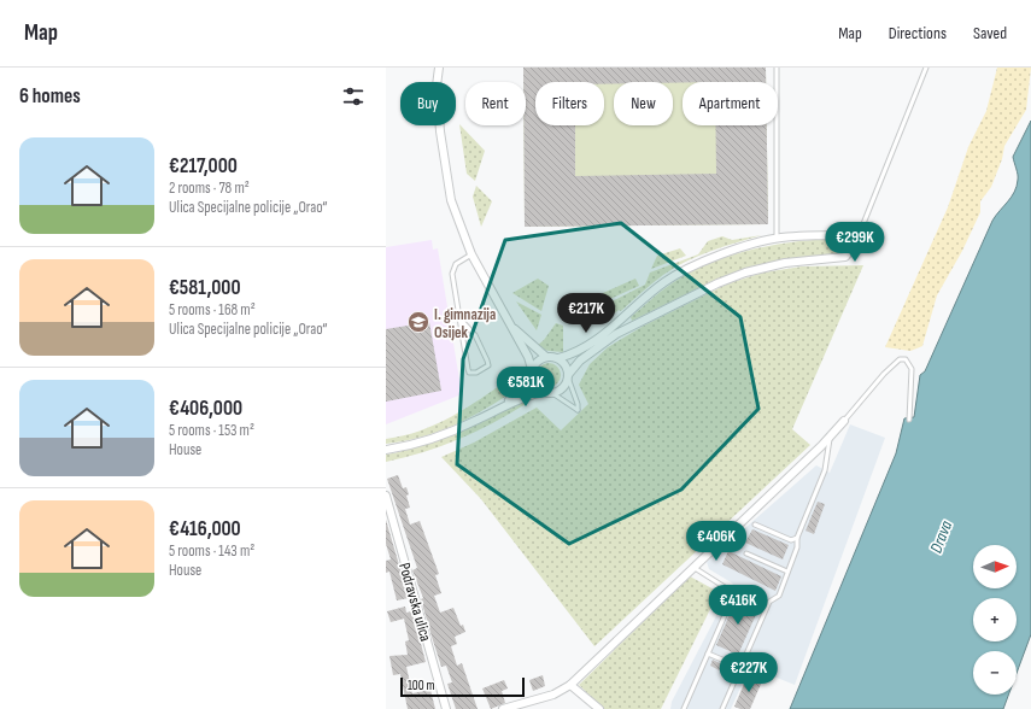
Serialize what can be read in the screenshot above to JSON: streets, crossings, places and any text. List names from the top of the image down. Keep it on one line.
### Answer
{"streets":{"street":["Podravska ulica"]},"water":["Drava"],"places":{"school or university":["I. gimnazija Osijek"]},"scale_bar":"100 m","north":"right","page":{"header":"Map","nav":["Map","Directions","Saved"],"heading":"6 homes","chip":["Buy","Rent","Filters","New","Apartment"],"list":[{"name":"€217,000","note":"2 rooms · 78 m² · Ulica Specijalne policije „Orao“"},{"name":"€581,000","note":"5 rooms · 168 m² · Ulica Specijalne policije „Orao“"},{"name":"€406,000","note":"5 rooms · 153 m² · House"},{"name":"€416,000","note":"5 rooms · 143 m² · House"}],"price":["€299K","€217K","€581K","€406K","€416K","€227K"],"map_buttons":["+","−"],"scale":"100 m"}}
